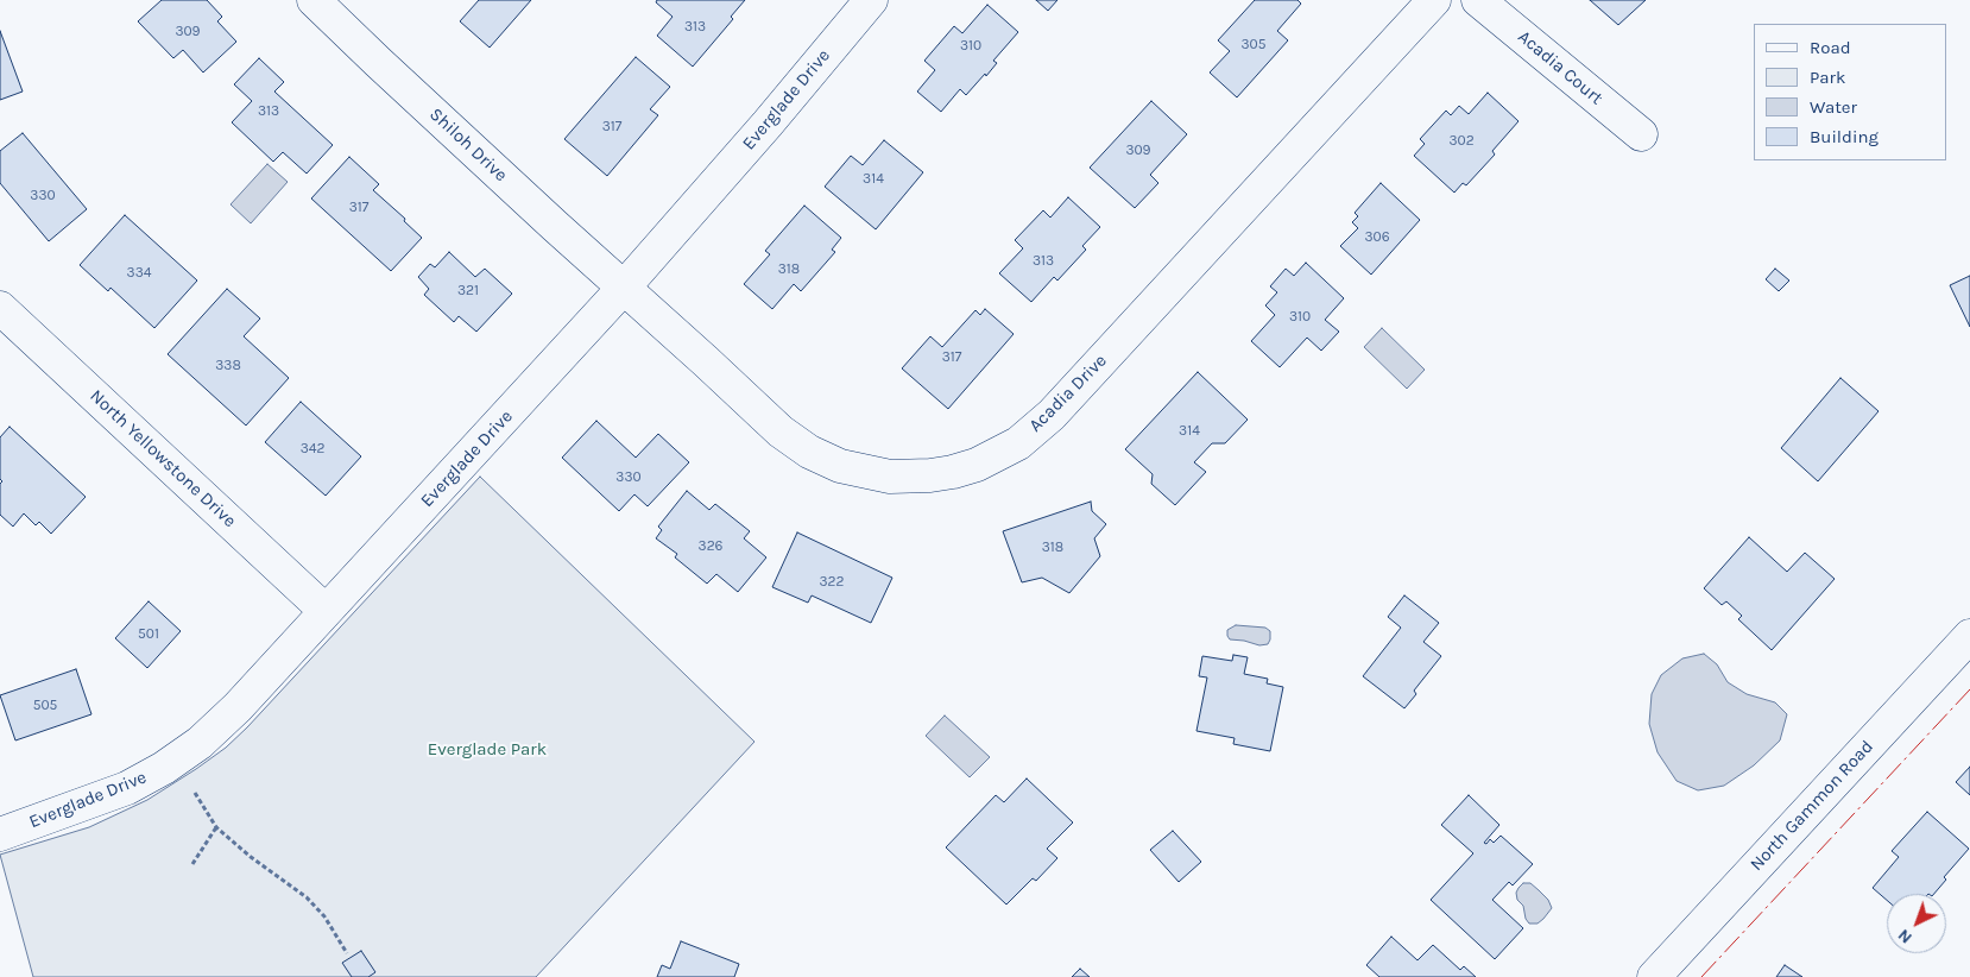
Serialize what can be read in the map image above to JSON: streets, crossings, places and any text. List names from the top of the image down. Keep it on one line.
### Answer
{"streets":{"street":["Acadia Court","Everglade Drive","Shiloh Drive","Acadia Drive","North Yellowstone Drive","North Gammon Road"]},"crossings":[["Everglade Drive","Shiloh Drive"],["Everglade Drive","Acadia Drive"],["Everglade Drive","North Yellowstone Drive"],["Shiloh Drive","Acadia Drive"]],"parks":["Everglade Park"],"house_numbers":["313","309","305","310","313","317","302","309","314","330","317","306","313","318","334","321","310","317","338","314","342","330","326","318","322","501","505"],"legend":["Road","Park","Water","Building"],"north":"bottom left"}
